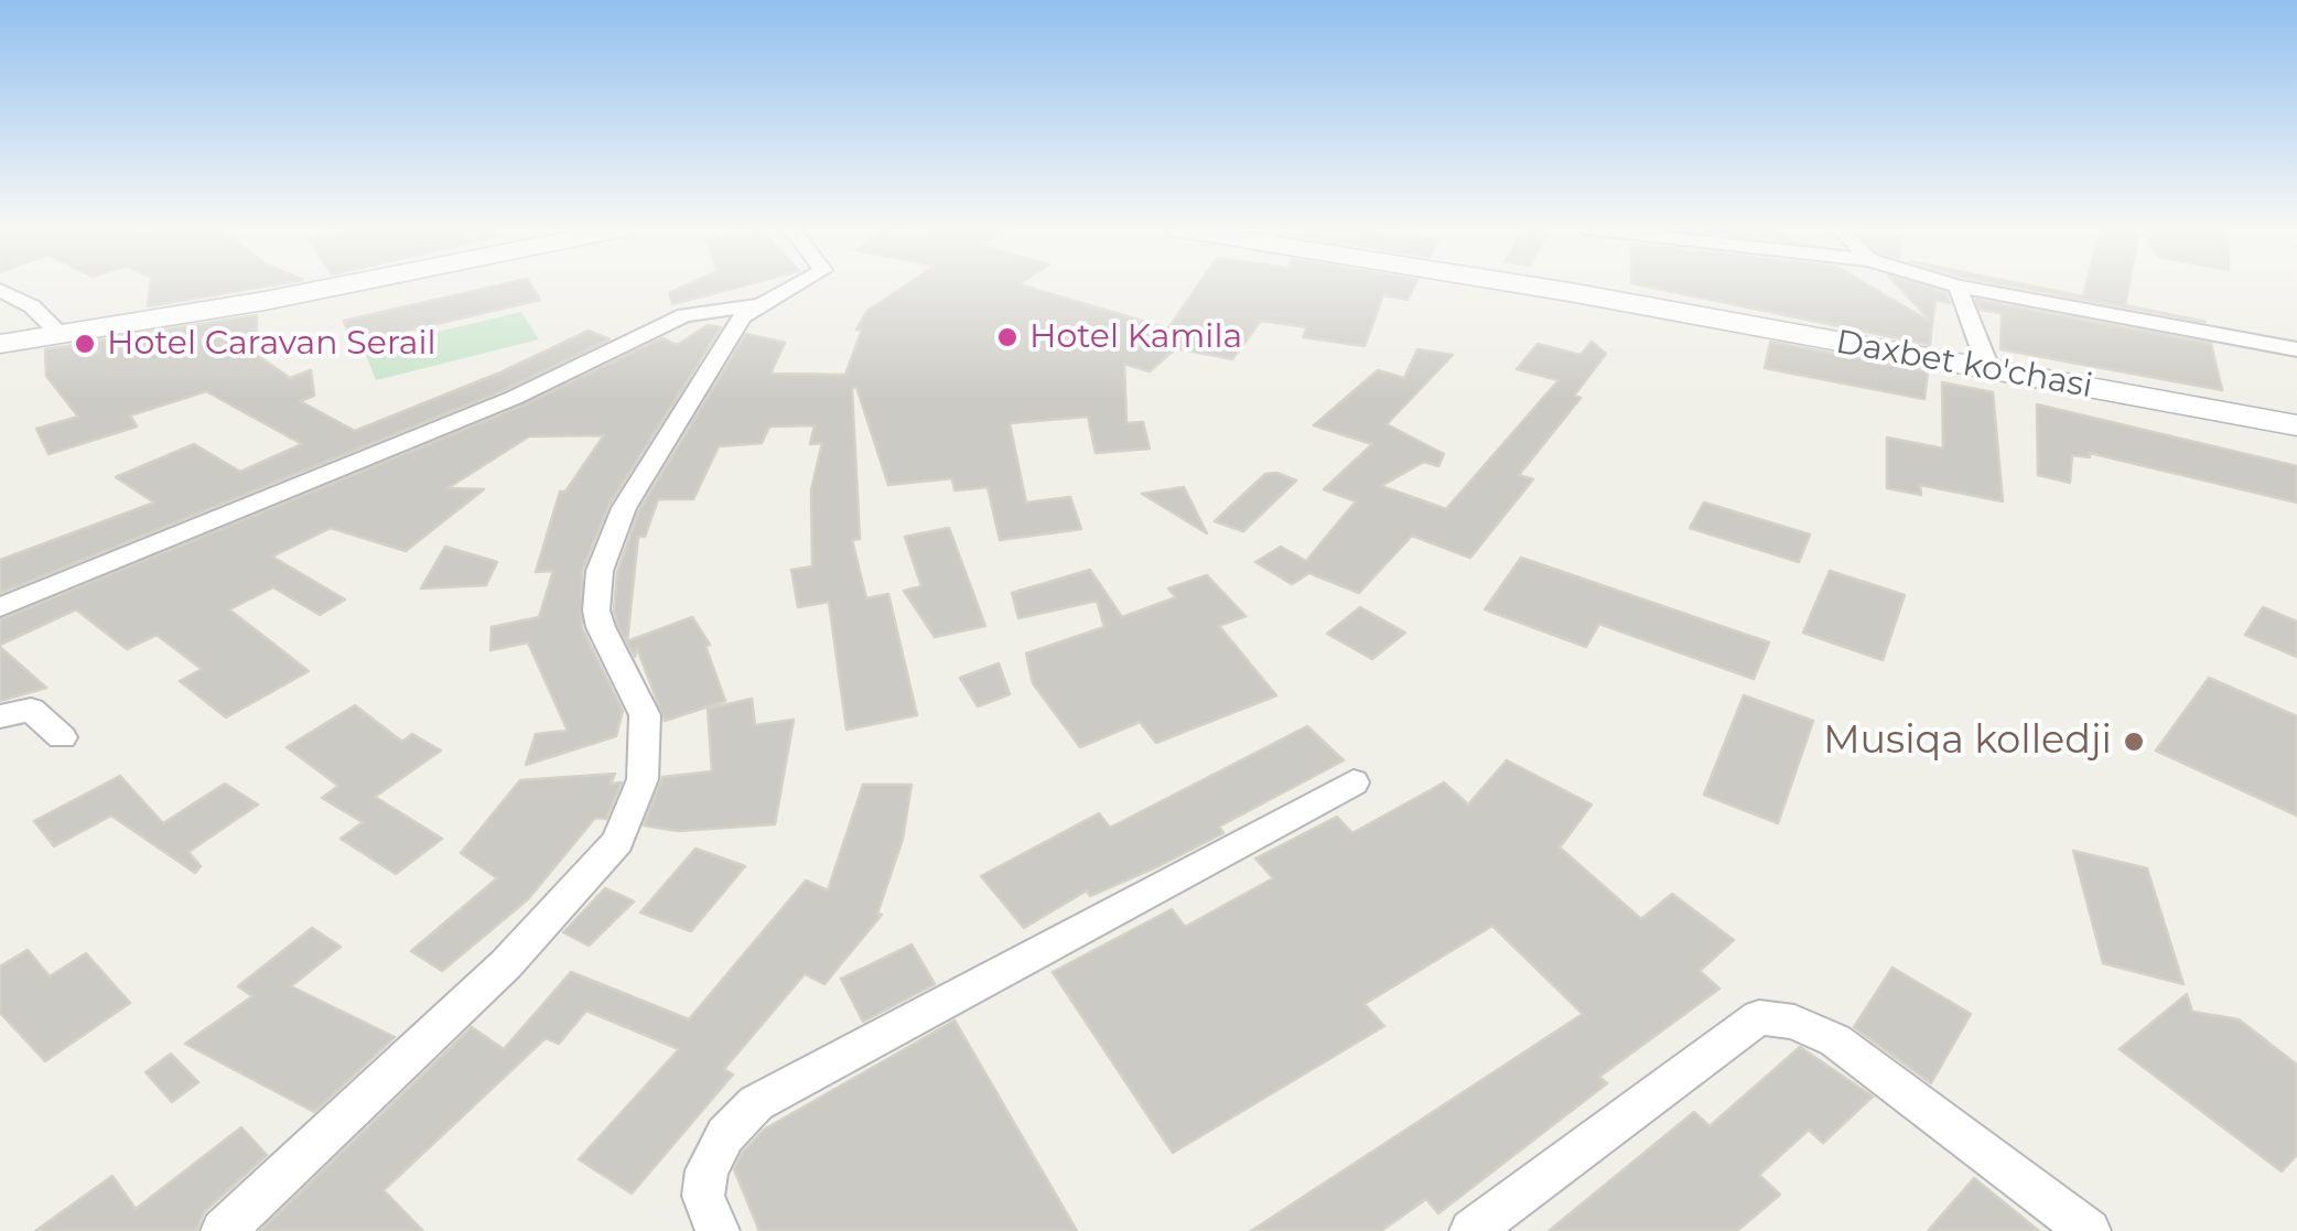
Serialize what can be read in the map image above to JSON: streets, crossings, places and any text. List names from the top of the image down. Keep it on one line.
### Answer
{"streets":{"main road":["Daxbet ko'chasi"]},"places":["Hotel Kamila","Hotel Caravan Serail","Musiqa kolledji"]}
